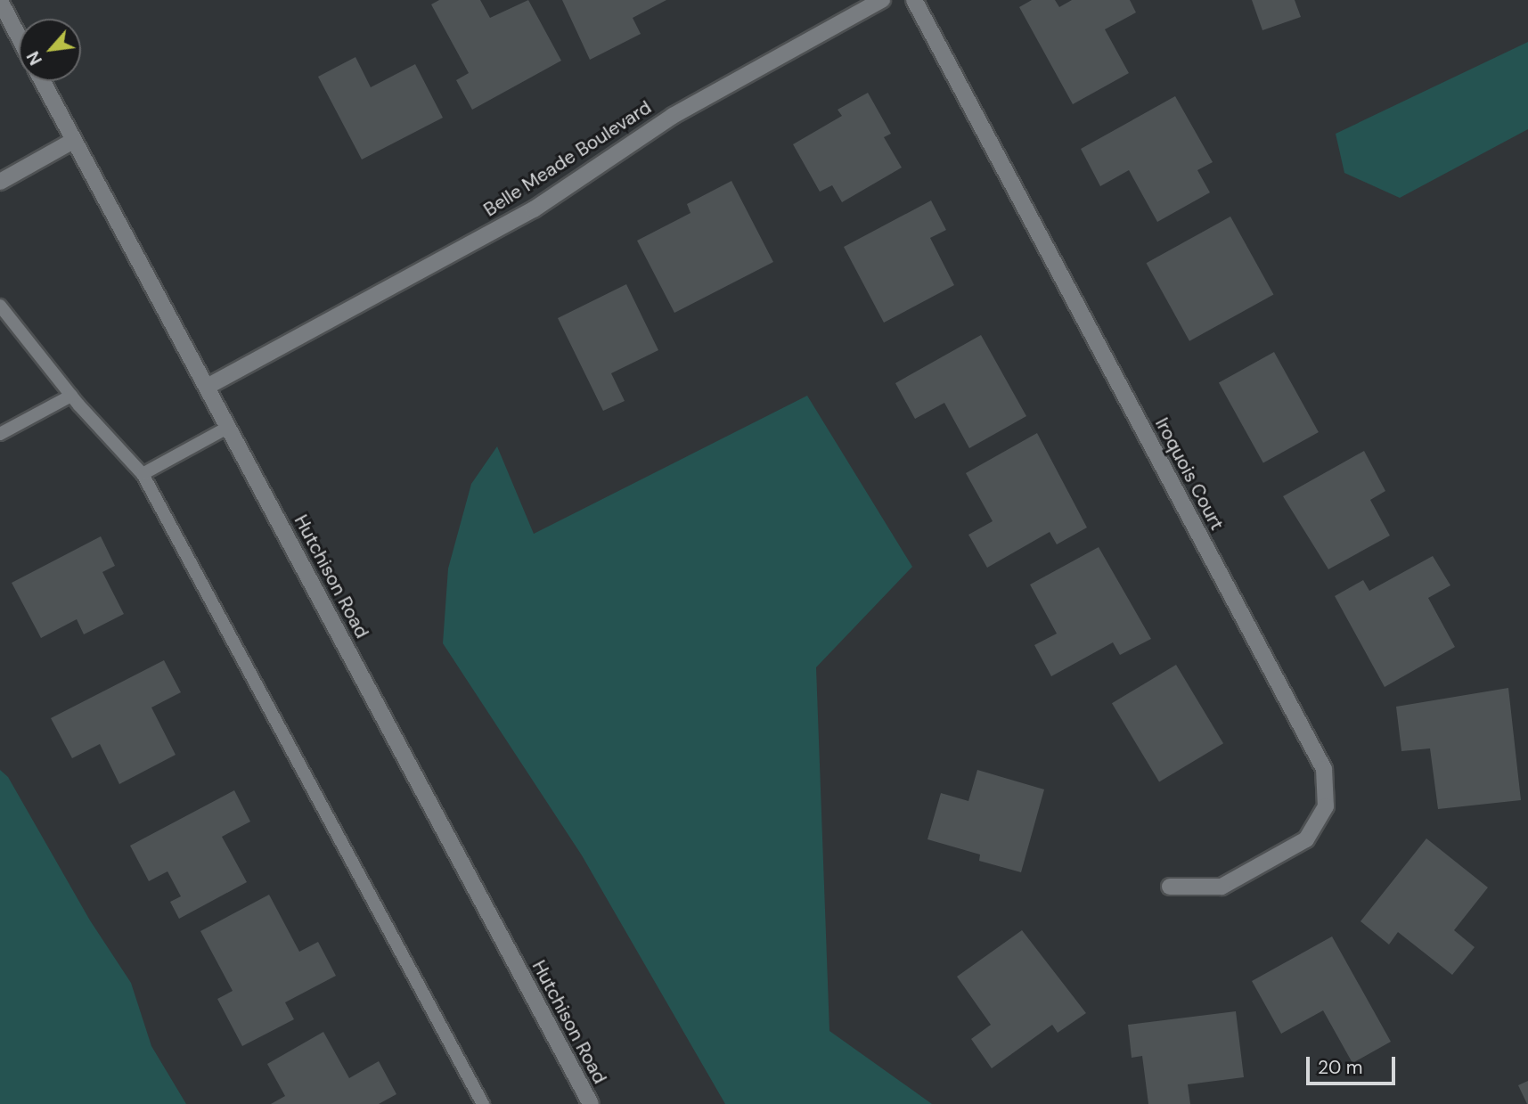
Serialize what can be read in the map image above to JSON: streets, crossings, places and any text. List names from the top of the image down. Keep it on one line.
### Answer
{"streets":{"street":["Belle Meade Boulevard","Iroquois Court","Hutchison Road"]},"crossings":[["Belle Meade Boulevard","Hutchison Road"]],"scale_bar":"20 m","north":"bottom left"}
